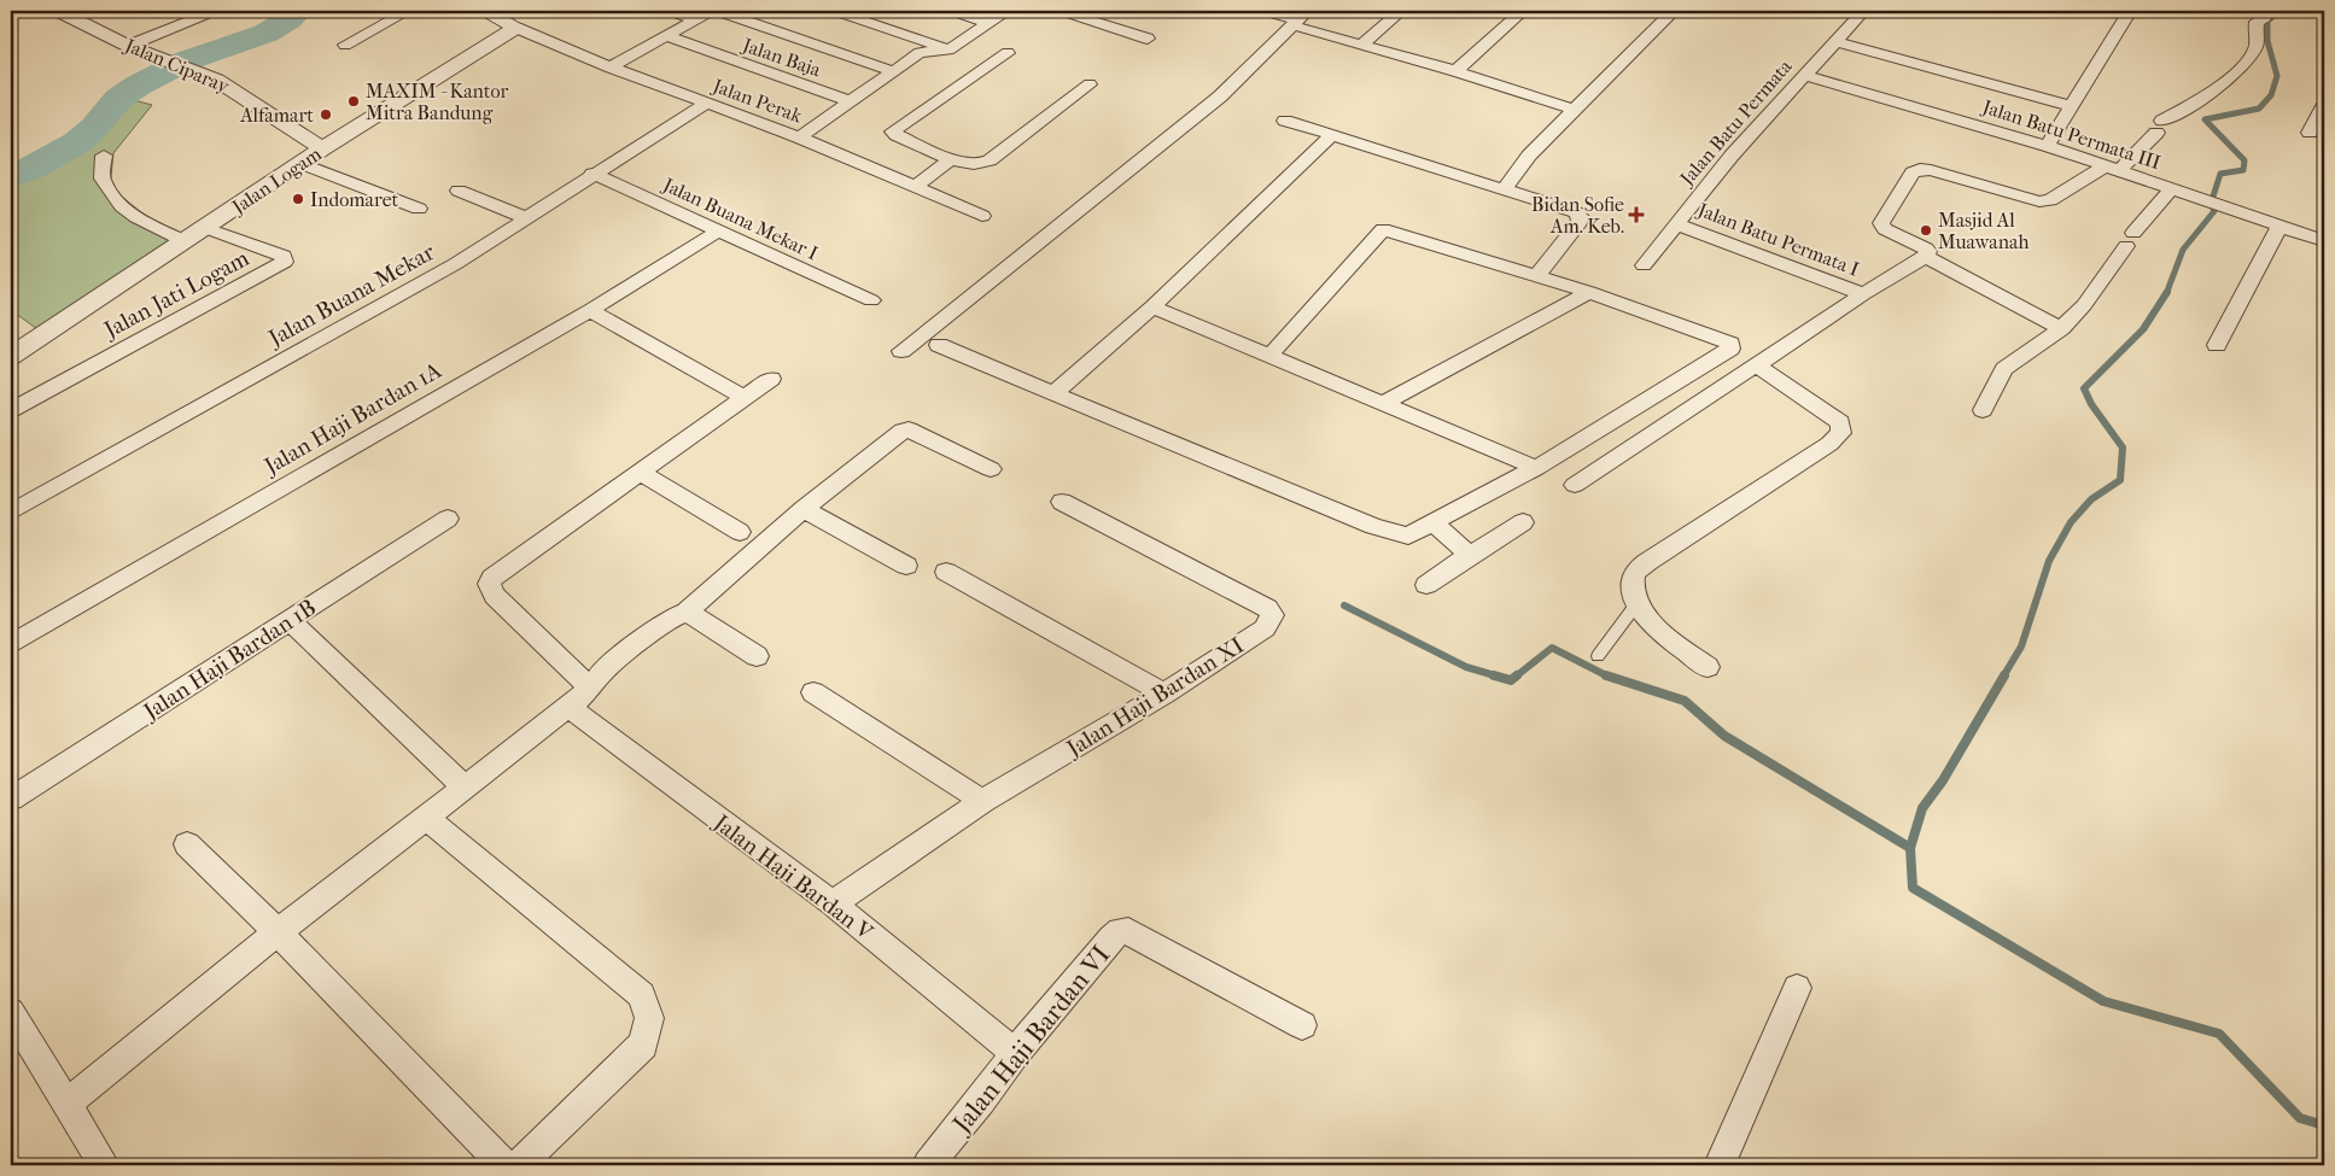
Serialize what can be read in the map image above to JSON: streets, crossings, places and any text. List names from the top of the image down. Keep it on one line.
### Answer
{"streets":{"street":["Jalan Baja","Jalan Ciparay","Jalan Perak","Jalan Batu Permata","Jalan Batu Permata III","Jalan Logam","Jalan Buana Mekar I","Jalan Batu Permata I","Jalan Jati Logam","Jalan Buana Mekar","Jalan Haji Bardan 1A","Jalan Haji Bardan 1B","Jalan Haji Bardan XI","Jalan Haji Bardan V","Jalan Haji Bardan VI"]},"crossings":[["Jalan Ciparay","Jalan Logam"],["Jalan Perak","Jalan Logam"],["Jalan Perak","Jalan Buana Mekar"],["Jalan Batu Permata","Jalan Batu Permata III"],["Jalan Batu Permata","Jalan Batu Permata I"],["Jalan Logam","Jalan Jati Logam"],["Jalan Buana Mekar I","Jalan Buana Mekar"],["Jalan Buana Mekar I","Jalan Haji Bardan 1A"],["Jalan Haji Bardan XI","Jalan Haji Bardan V"],["Jalan Haji Bardan V","Jalan Haji Bardan VI"]],"places":{"other":["MAXIM - Kantor Mitra Bandung","Alfamart","Indomaret","Masjid Al Muawanah"],"health":["Bidan Sofie Am. Keb."]}}
